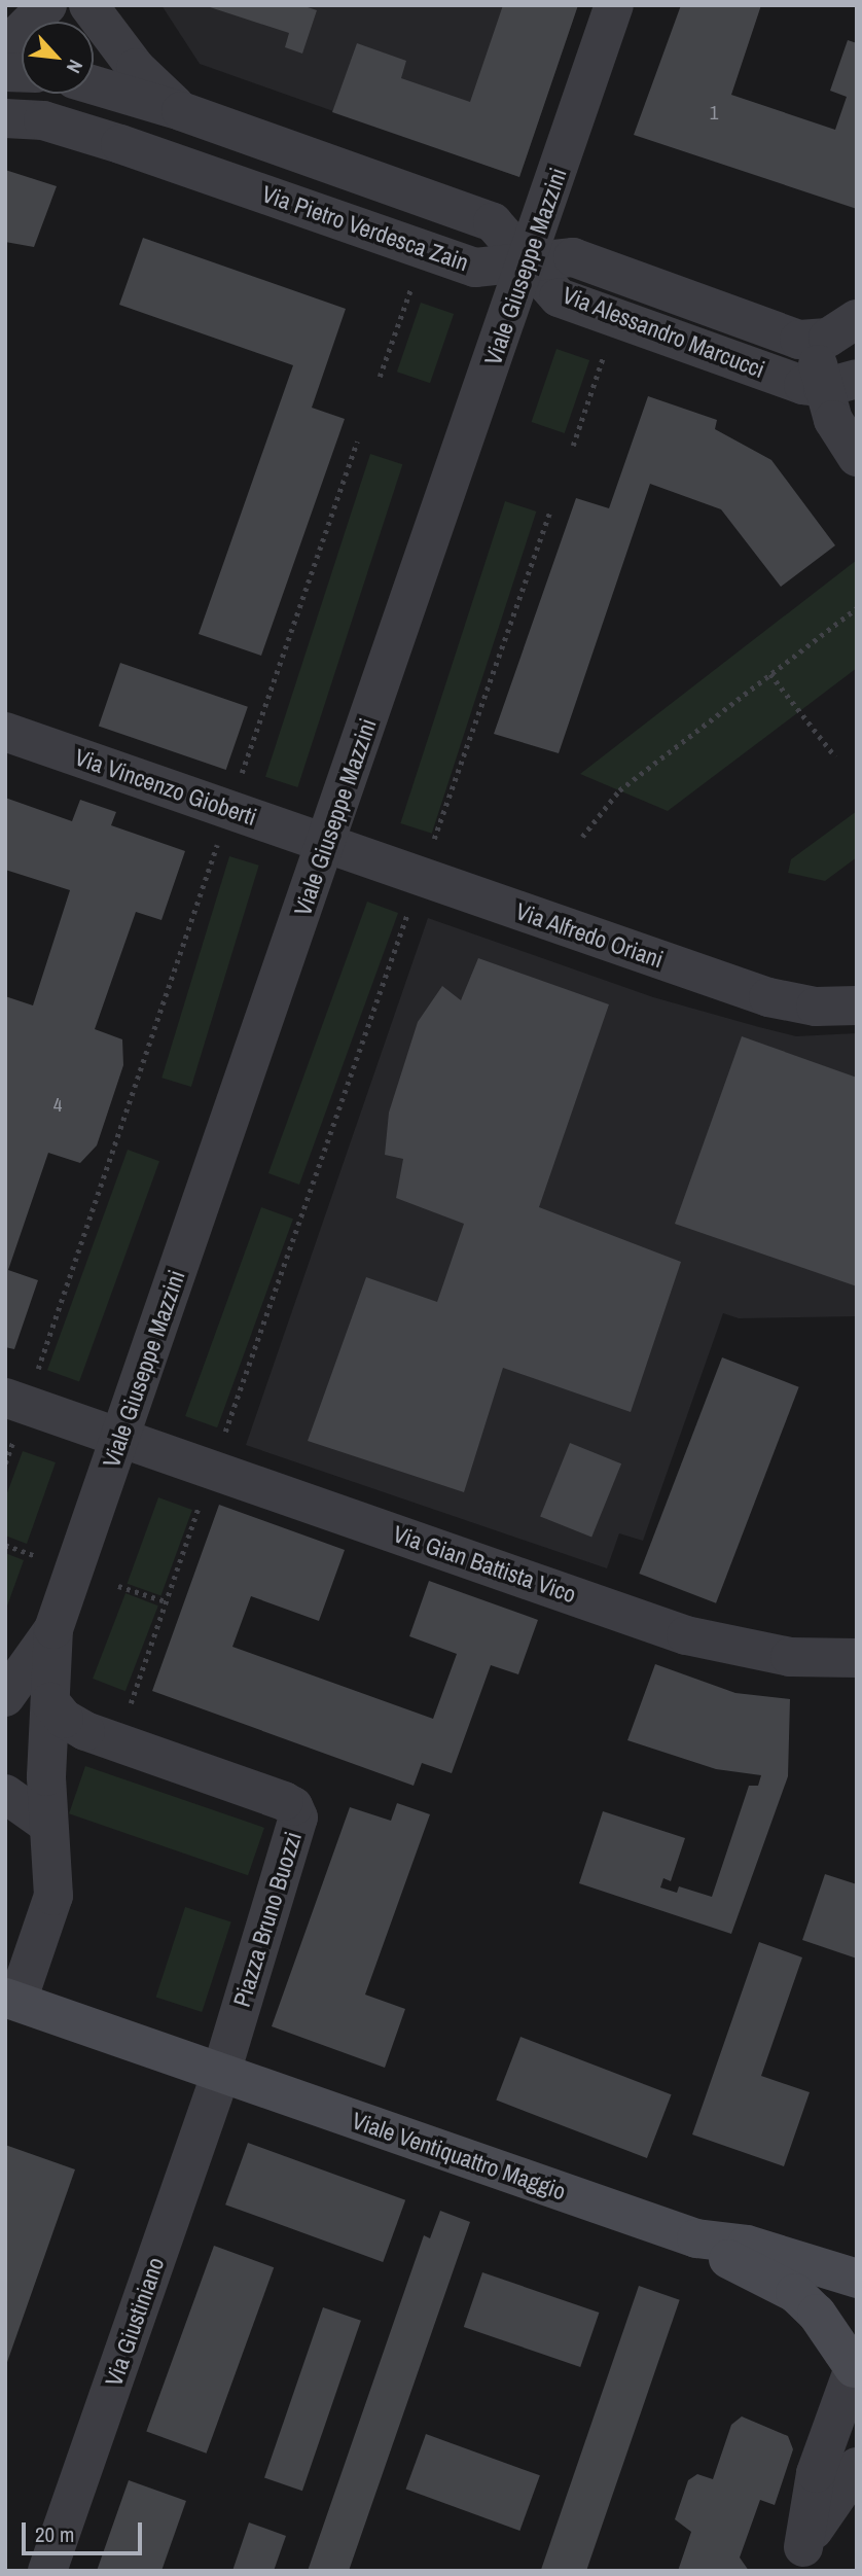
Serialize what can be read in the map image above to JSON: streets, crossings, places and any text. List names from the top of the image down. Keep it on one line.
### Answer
{"streets":{"main road":["Viale Ventiquattro Maggio"],"street":["Via Pietro Verdesca Zain","Viale Giuseppe Mazzini","Via Alessandro Marcucci","Via Vincenzo Gioberti","Via Alfredo Oriani","Via Gian Battista Vico","Piazza Bruno Buozzi","Via Giustiniano"]},"crossings":[["Via Pietro Verdesca Zain","Viale Giuseppe Mazzini"],["Via Pietro Verdesca Zain","Via Alessandro Marcucci"],["Viale Giuseppe Mazzini","Via Alessandro Marcucci"],["Viale Giuseppe Mazzini","Via Vincenzo Gioberti"],["Viale Giuseppe Mazzini","Via Alfredo Oriani"],["Viale Giuseppe Mazzini","Via Gian Battista Vico"],["Viale Giuseppe Mazzini","Piazza Bruno Buozzi"],["Via Vincenzo Gioberti","Via Alfredo Oriani"],["Piazza Bruno Buozzi","Viale Ventiquattro Maggio"],["Piazza Bruno Buozzi","Via Giustiniano"],["Viale Ventiquattro Maggio","Via Giustiniano"]],"house_numbers":["1","4"],"scale_bar":"20 m","north":"bottom right"}
